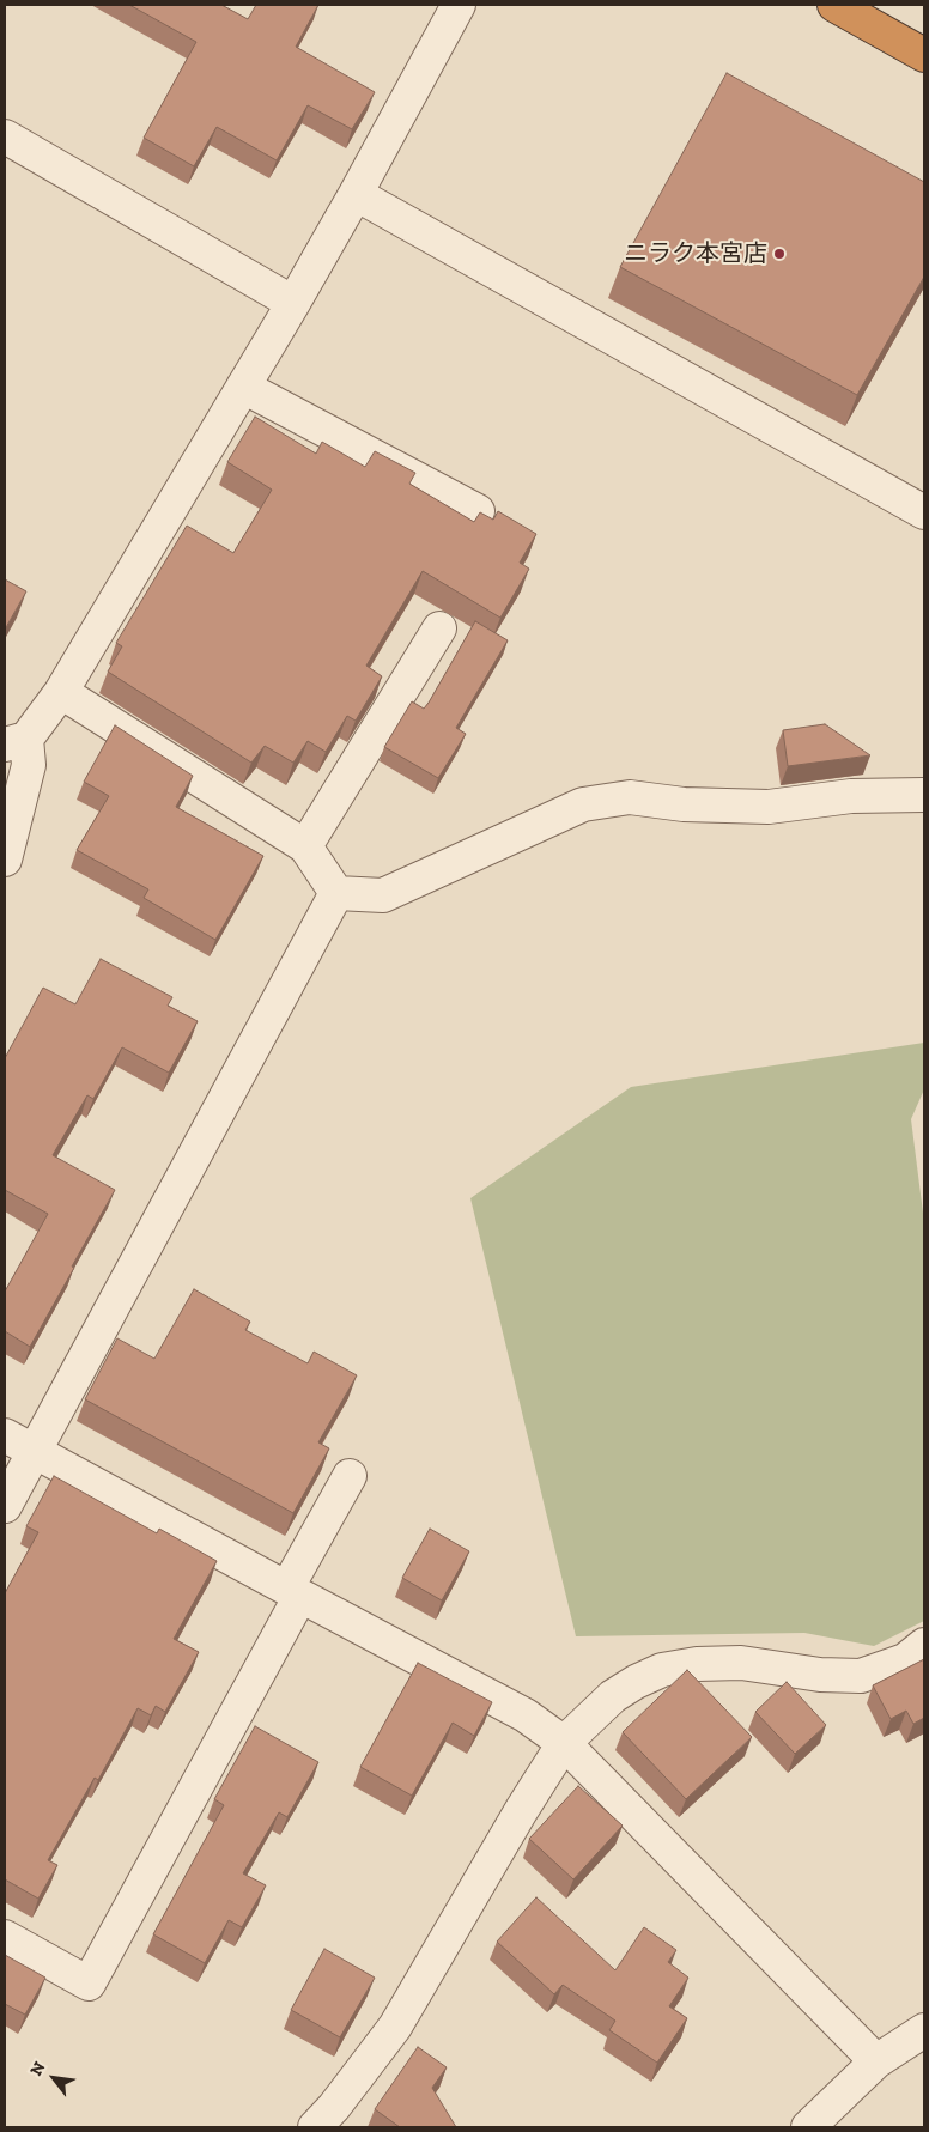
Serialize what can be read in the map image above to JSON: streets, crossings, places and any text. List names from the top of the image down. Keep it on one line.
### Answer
{"places":["ニラク本宮店"],"north":"top left"}
